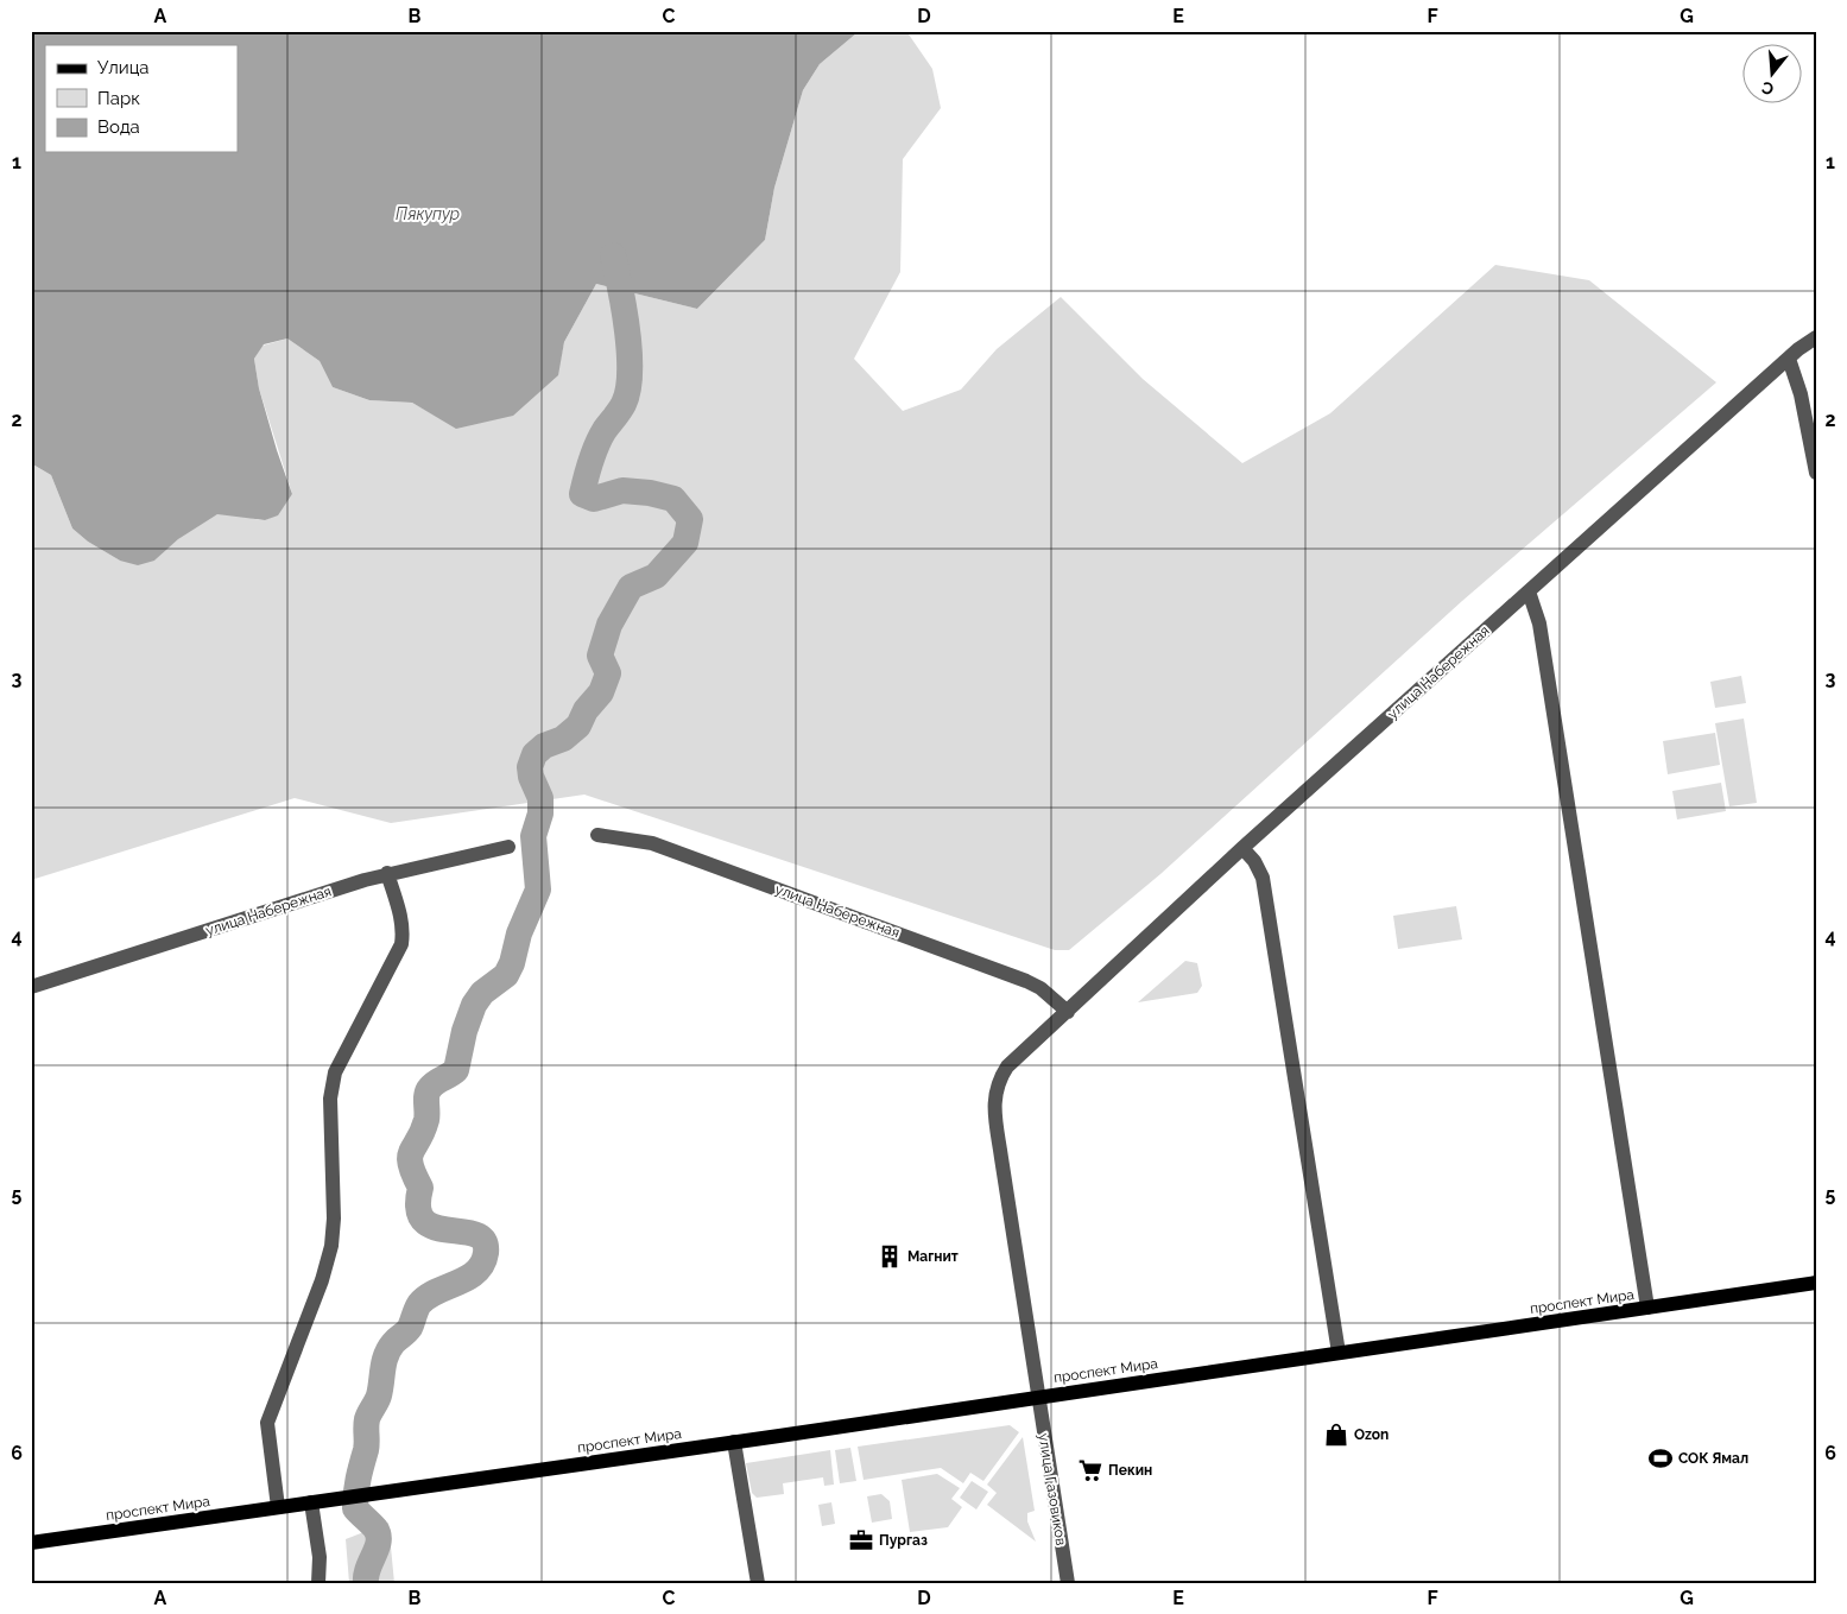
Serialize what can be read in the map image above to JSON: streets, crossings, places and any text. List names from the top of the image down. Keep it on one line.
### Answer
{"streets":{"main road":["проспект Мира"],"street":["улица Набережная","улица Газовиков"]},"crossings":[["улица Набережная","проспект Мира"],["улица Набережная","улица Газовиков"],["проспект Мира","улица Газовиков"]],"water":["Пякупур"],"places":{"building":["Магнит"],"shop":["Ozon"],"sports":["СОК Ямал"],"supermarket":["Пекин"],"office":["Пургаз"]},"legend":["Улица","Парк","Вода"],"north":"bottom","grid":{"columns":["A","B","C","D","E","F","G"],"rows":["1","2","3","4","5","6"]}}
